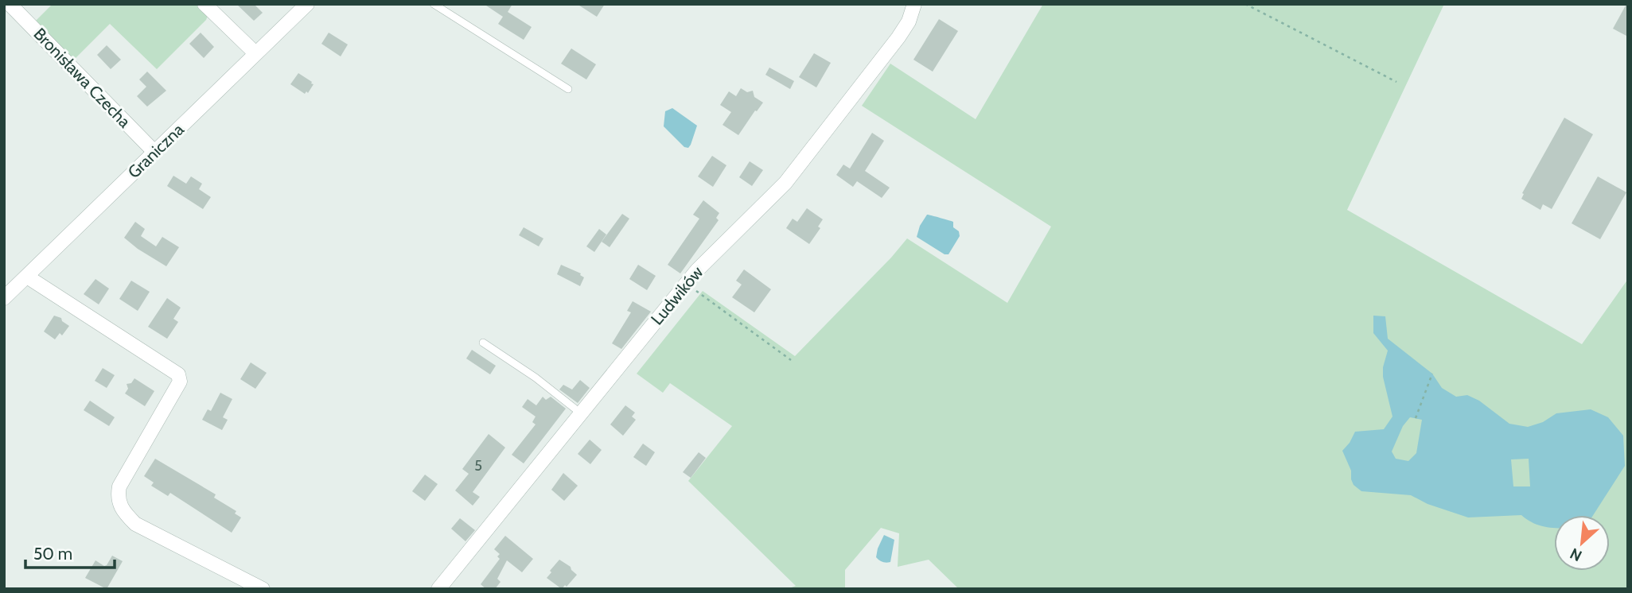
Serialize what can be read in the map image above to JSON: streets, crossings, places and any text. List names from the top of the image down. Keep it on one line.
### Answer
{"streets":{"street":["Bronisława Czecha","Graniczna","Ludwików"]},"crossings":[["Bronisława Czecha","Graniczna"]],"house_numbers":["5"],"scale_bar":"50 m","north":"bottom left"}
